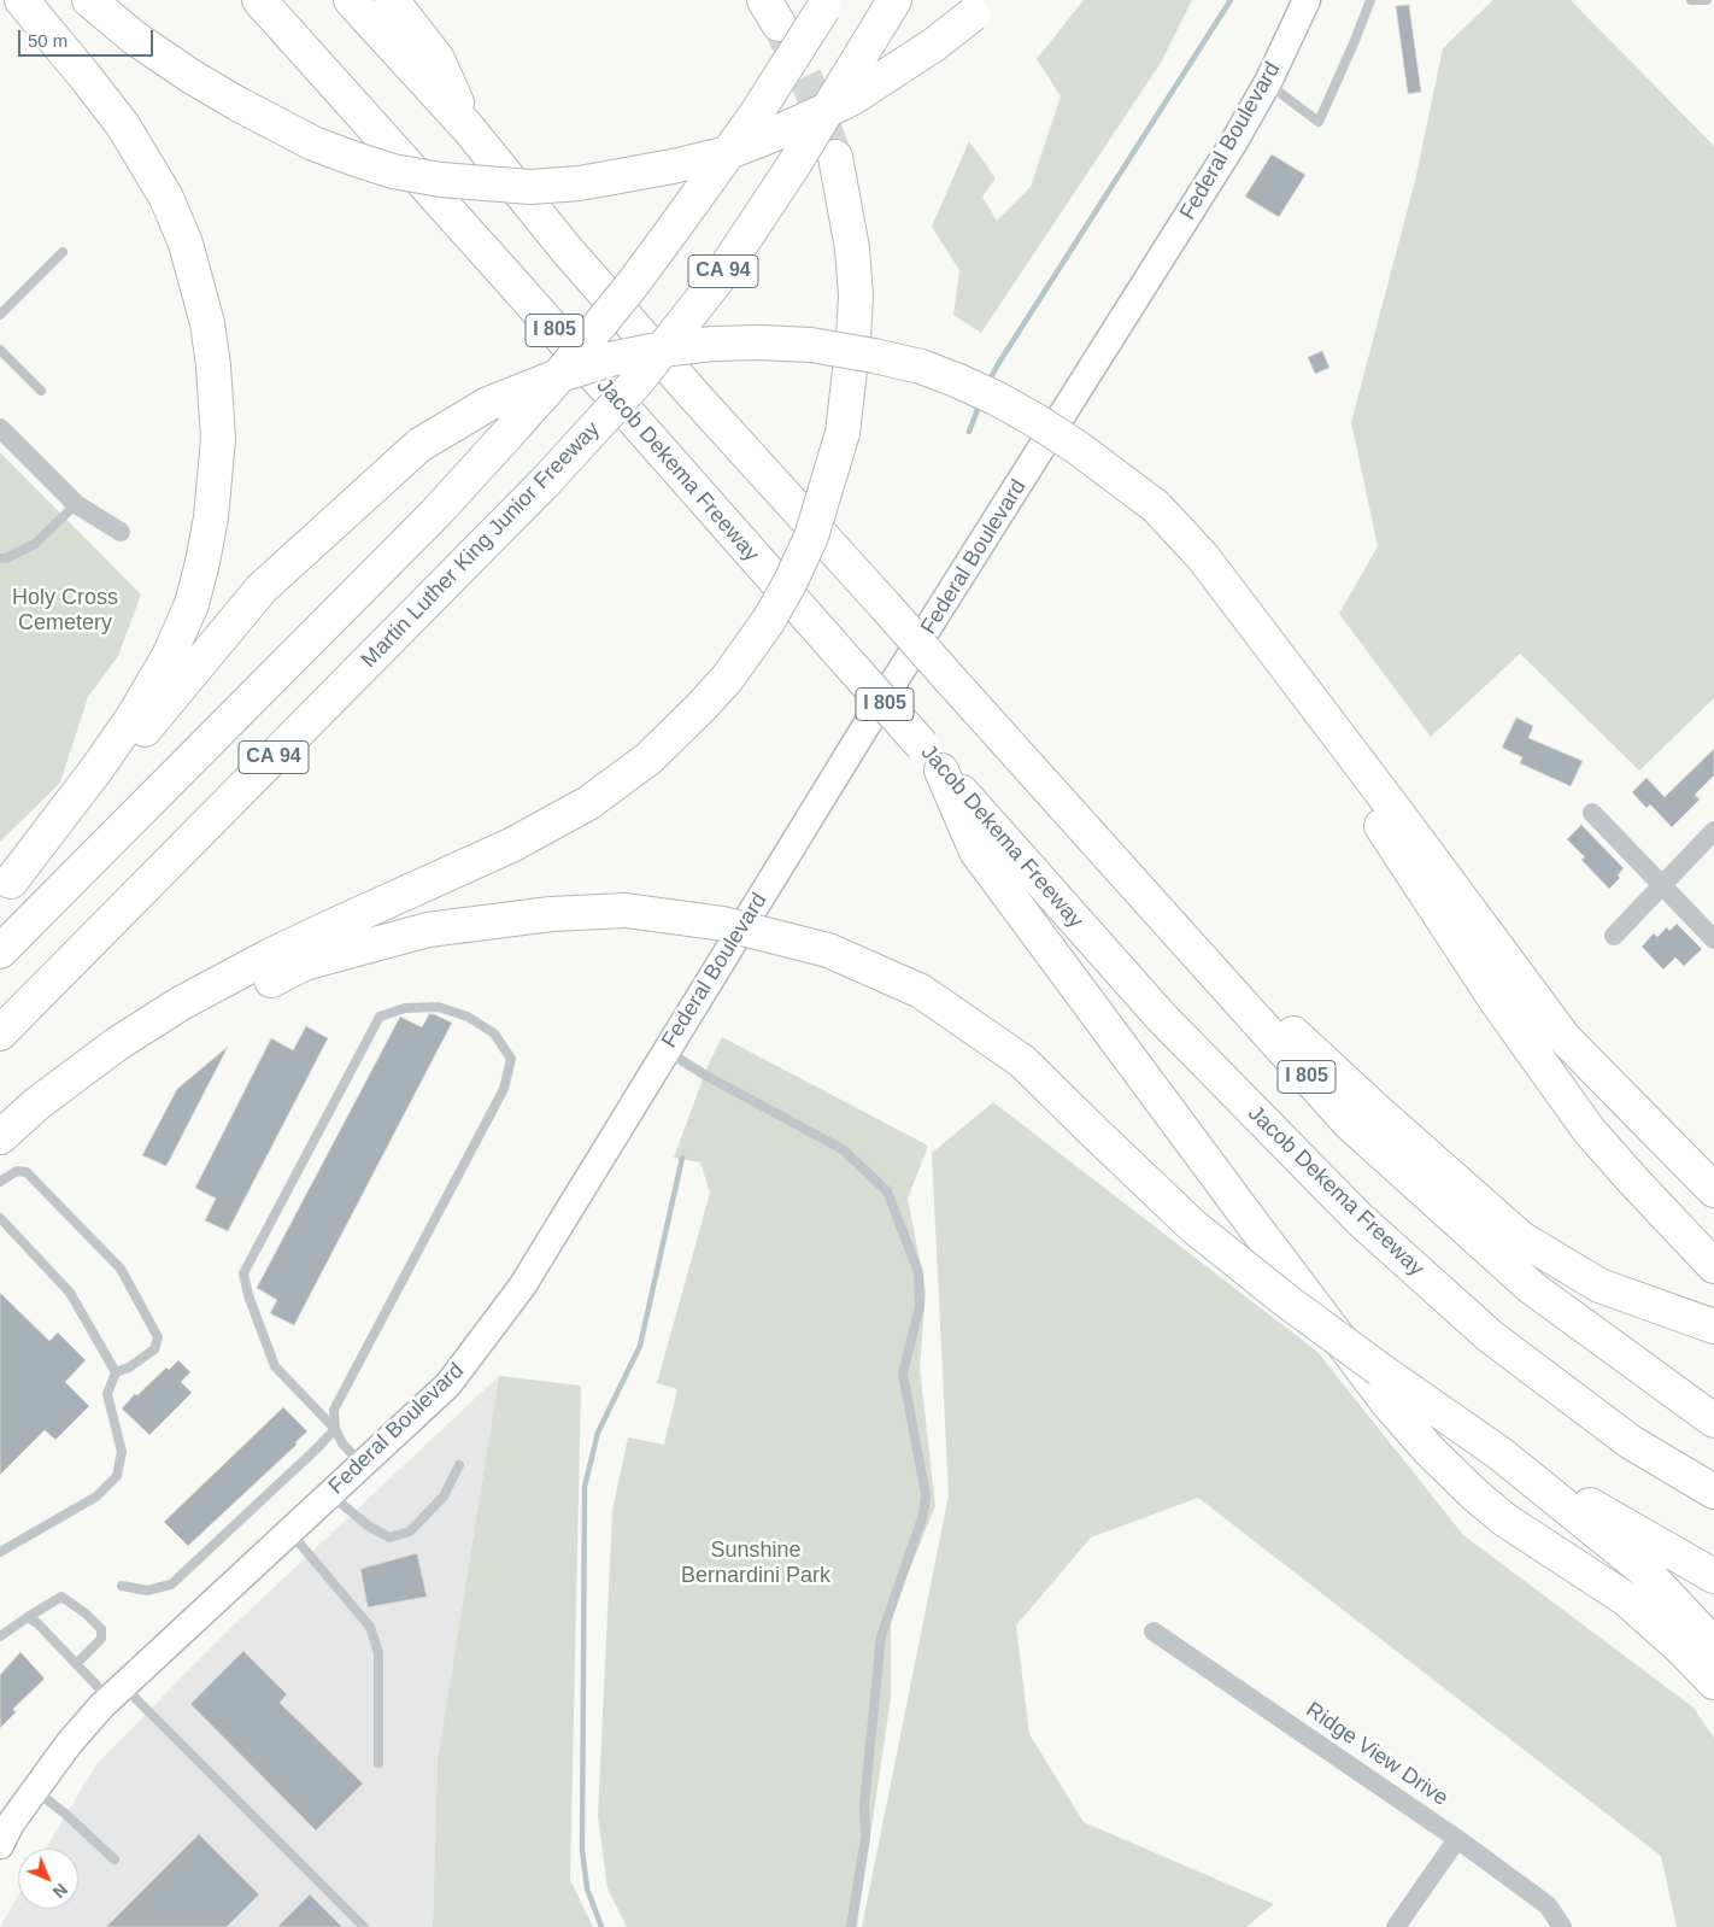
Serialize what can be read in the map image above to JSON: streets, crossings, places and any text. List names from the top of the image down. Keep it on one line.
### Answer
{"streets":{"highway":["CA 94","I 805","Jacob Dekema Freeway","Martin Luther King Junior Freeway"],"main road":["Federal Boulevard"],"street":["Ridge View Drive"]},"parks":["Holy Cross Cemetery","Sunshine Bernardini Park"],"scale_bar":"50 m","north":"bottom right"}
